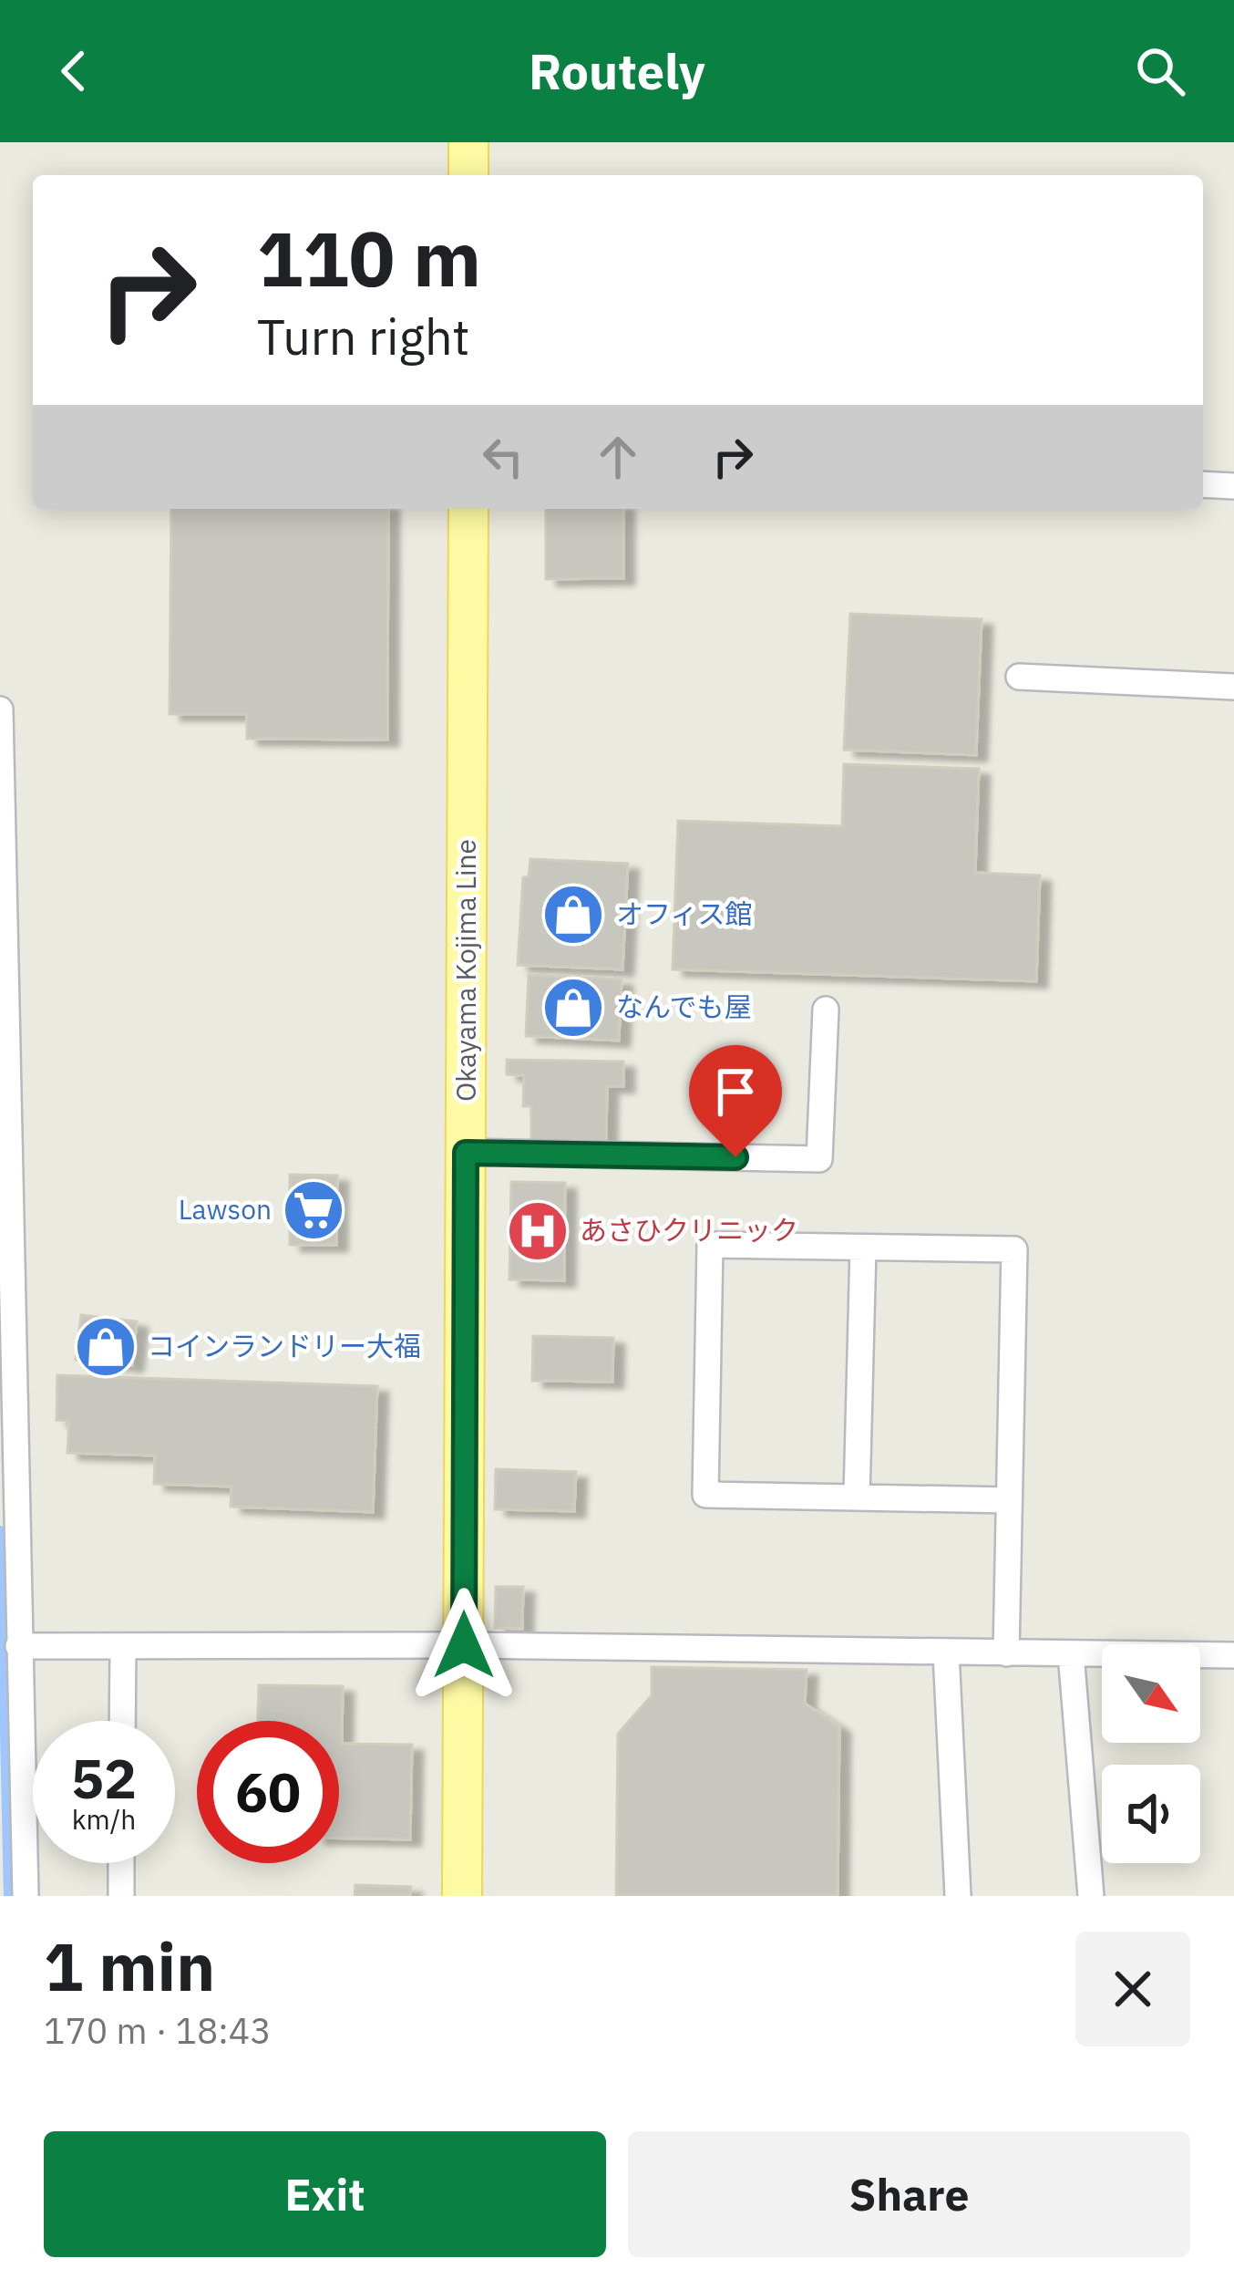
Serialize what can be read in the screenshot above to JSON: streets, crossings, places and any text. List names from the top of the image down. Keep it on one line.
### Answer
{"streets":{"main road":["Okayama Kojima Line"]},"places":{"shop":["オフィス館","なんでも屋","コインランドリー大福"],"supermarket":["Lawson"],"hospital":["あさひクリニック"]},"north":"bottom right","page":{"header":"Routely","turn":["110 m","Turn right"],"speed":"52 km/h","limit":"60","heading":["1 min","170 m · 18:43"],"buttons":["Exit","Share"]}}
